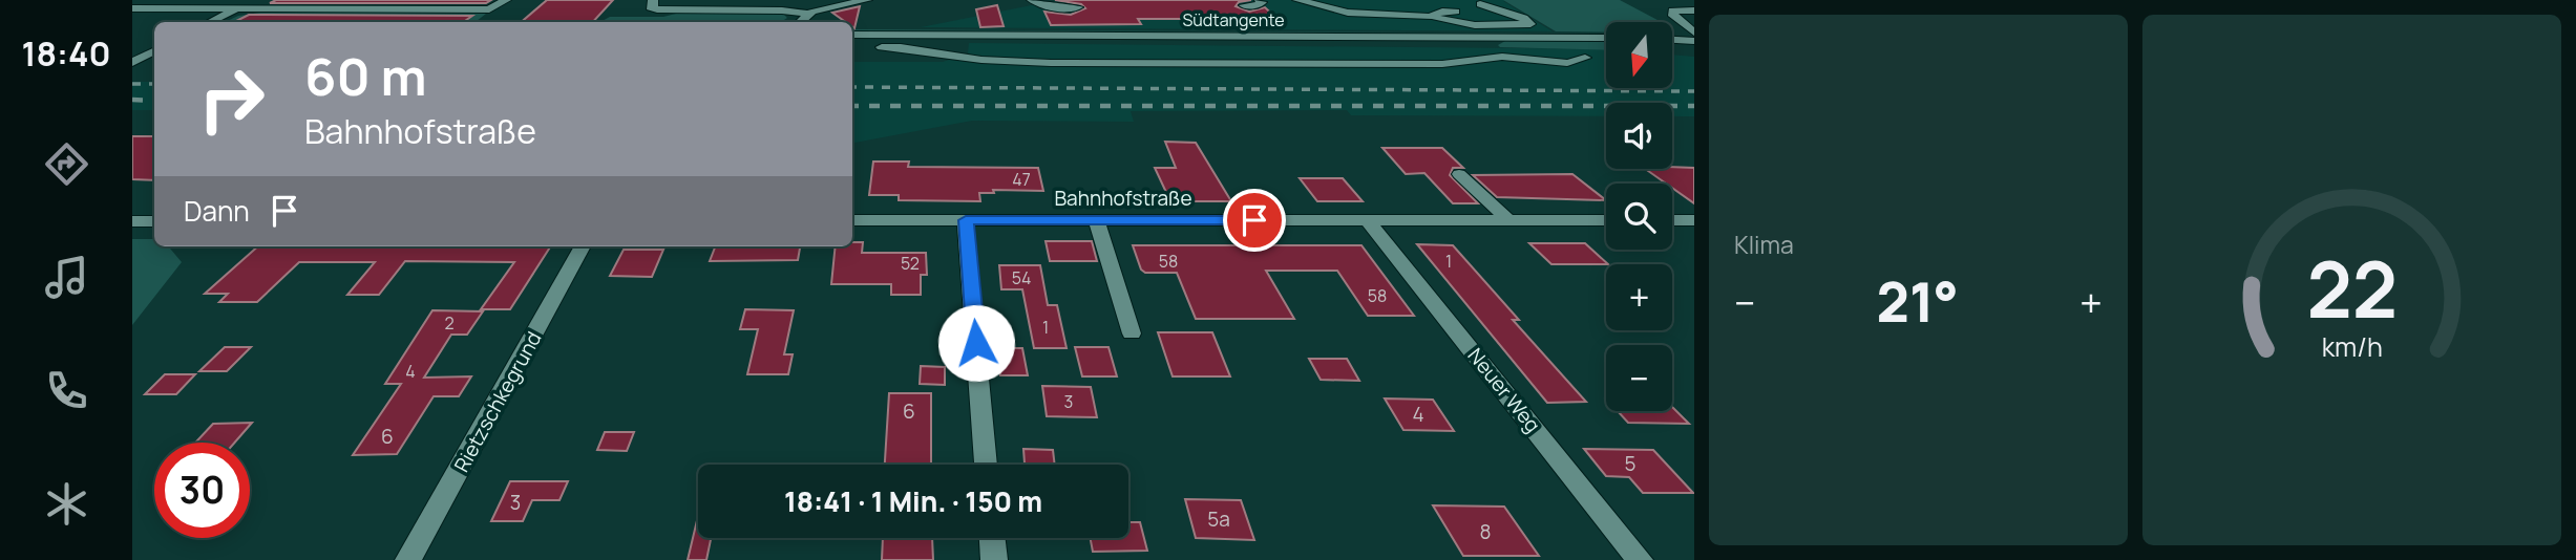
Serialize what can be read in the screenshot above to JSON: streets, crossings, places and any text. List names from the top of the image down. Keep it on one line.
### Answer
{"streets":{"street":["Südtangente","Bahnhofstraße","Neuer Weg","Rietzschkegrund"]},"crossings":[["Bahnhofstraße","Neuer Weg"]],"house_numbers":["47","58","1","52","54","58","2","1","4","3","6","4","6","5","3","5a","8"],"north":"bottom","page":{"tabs":"18:40","tile":"Klima","map_buttons":["+","−"],"turn":["60 m","Bahnhofstraße"],"then":"Dann","heat":["−","21°","+"],"limit":"30","trip":"18:41 · 1 Min. · 150 m","gauge":["22","km/h"]}}
